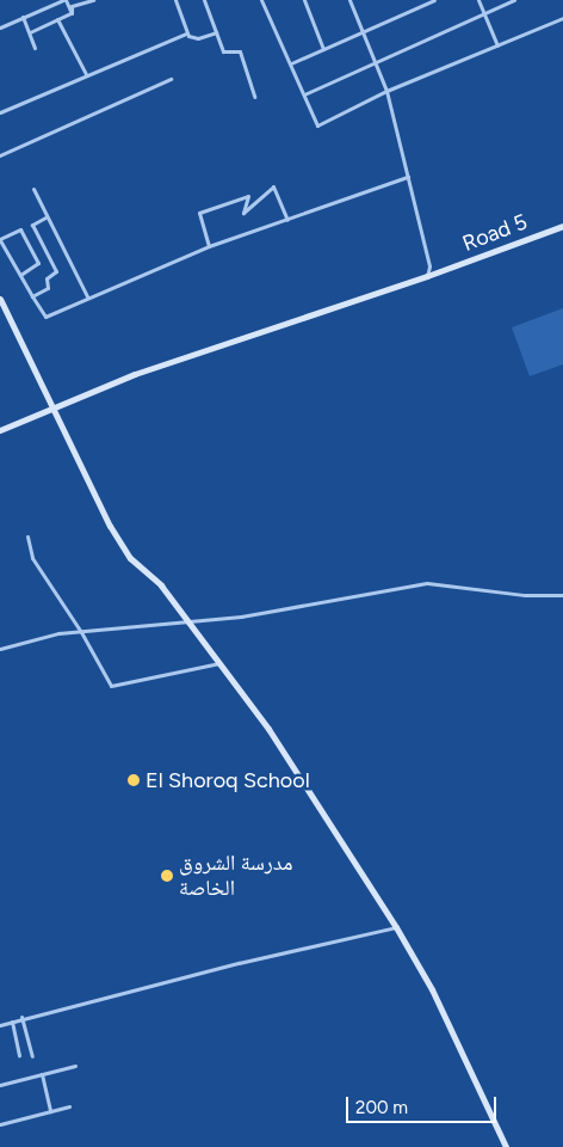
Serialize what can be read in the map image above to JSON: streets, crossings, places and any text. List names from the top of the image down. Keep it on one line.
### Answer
{"streets":{"street":["Road 5"]},"places":["El Shoroq School","مدرسة الشروق الخاصة"],"scale_bar":"200 m"}
